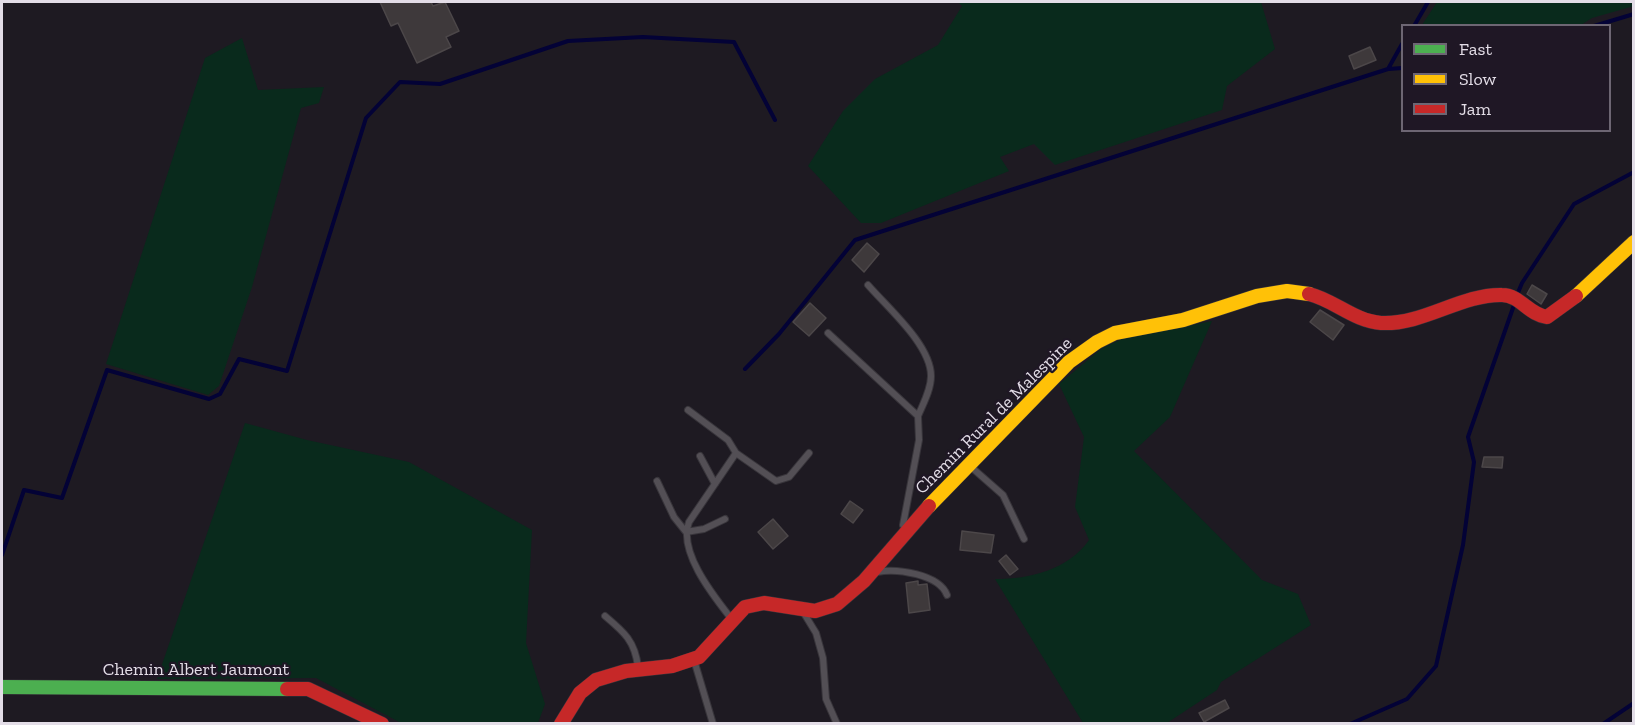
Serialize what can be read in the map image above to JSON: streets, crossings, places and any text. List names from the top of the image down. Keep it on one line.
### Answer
{"streets":{"street":["Chemin Rural de Malespine","Chemin Albert Jaumont"]},"legend":["Fast","Slow","Jam"]}
